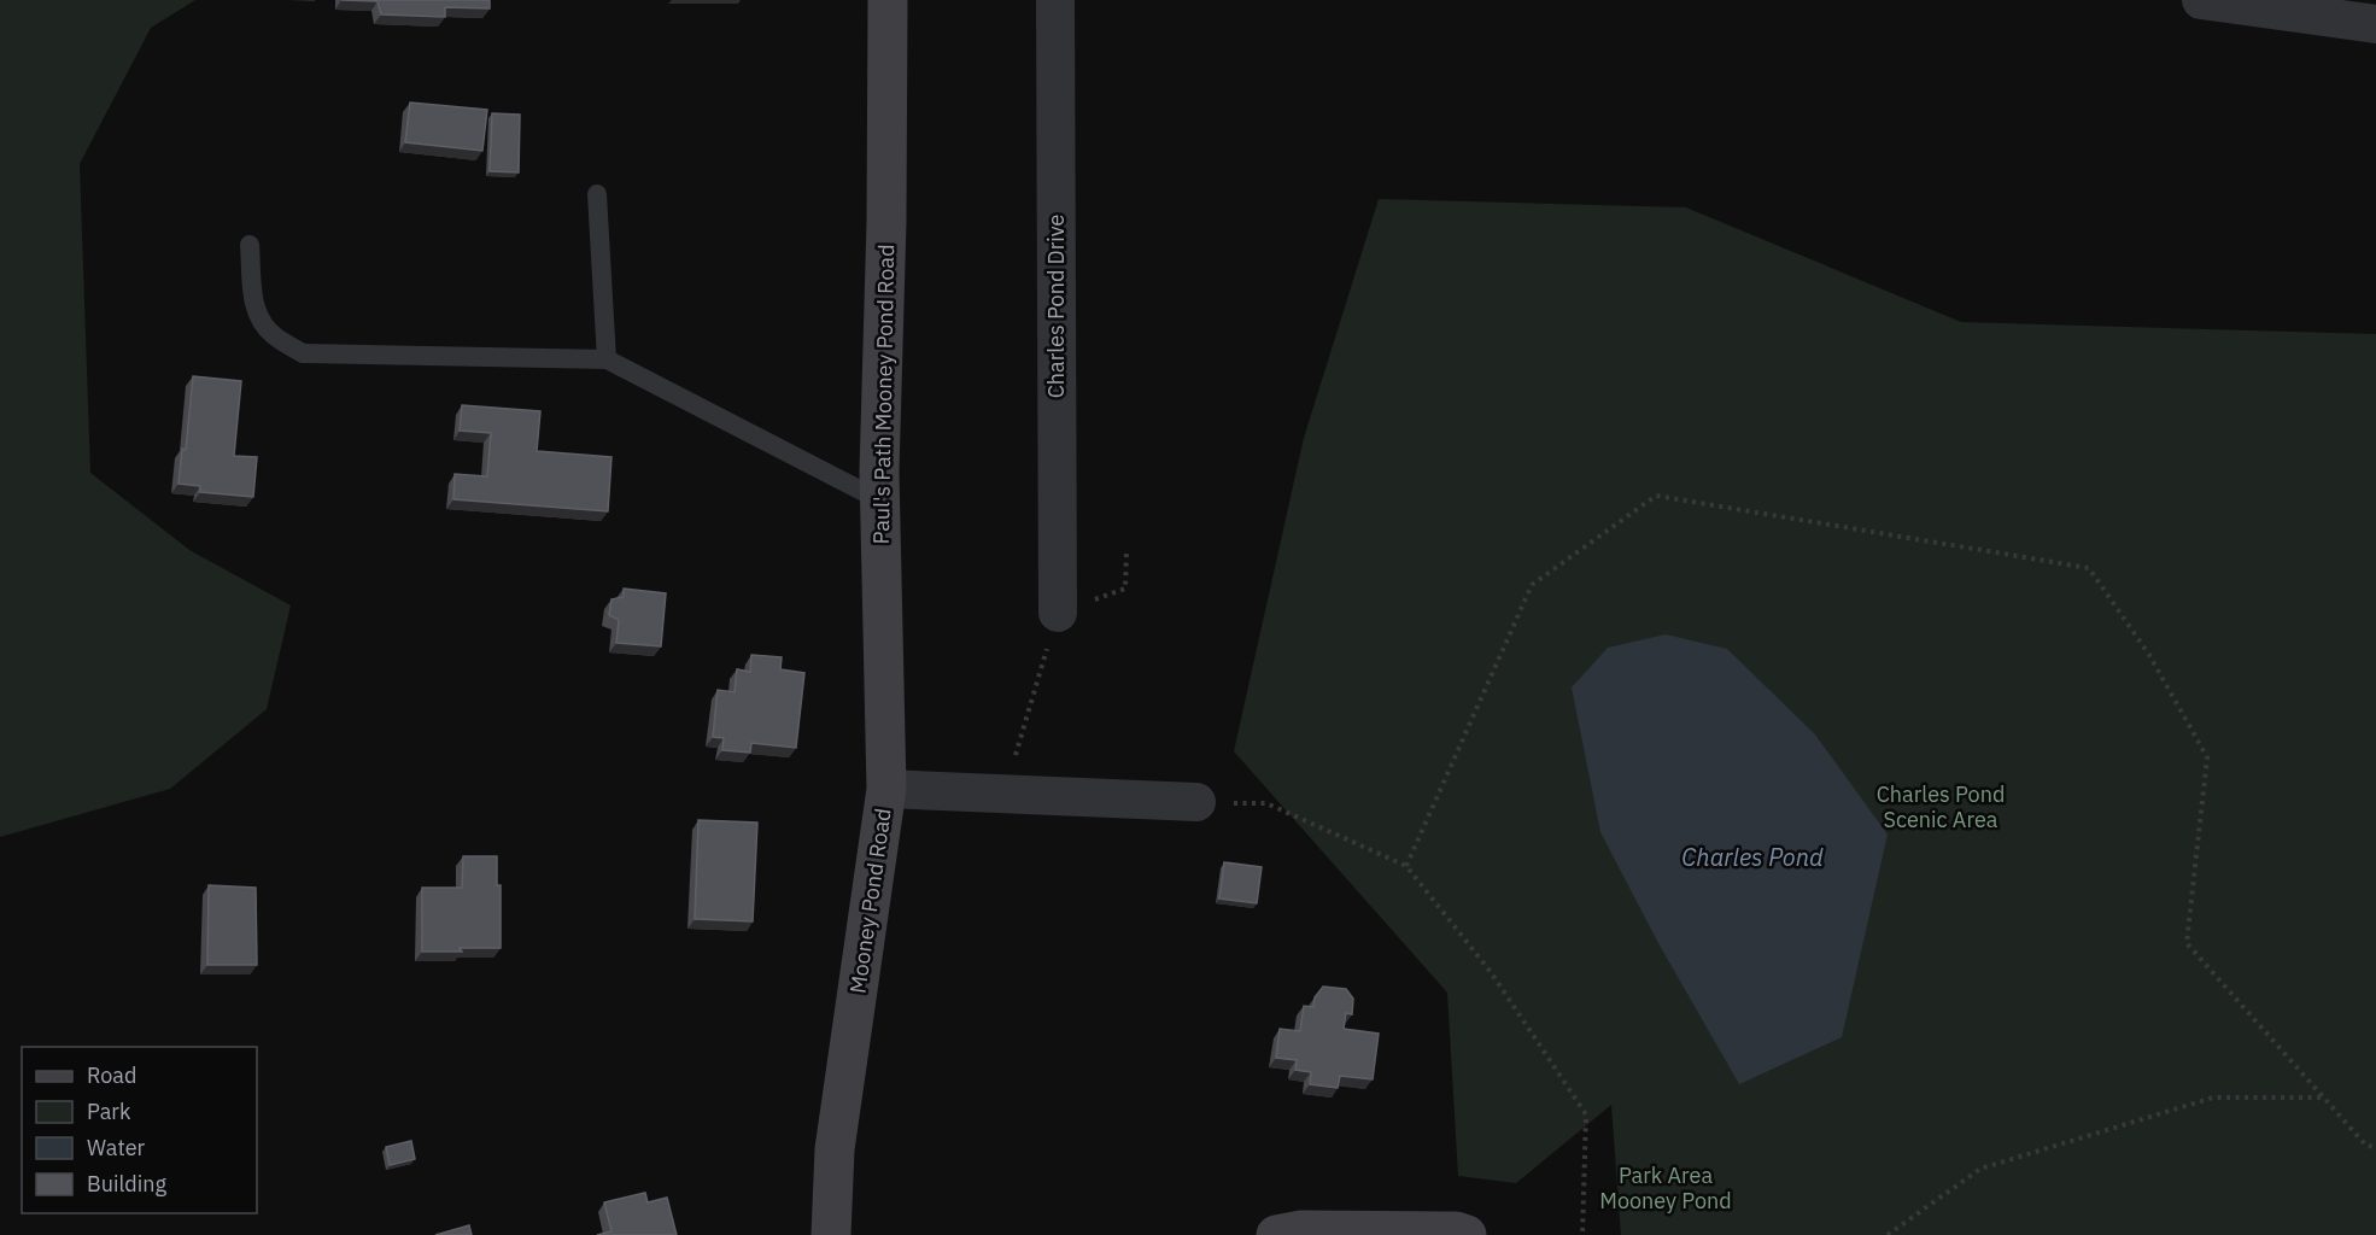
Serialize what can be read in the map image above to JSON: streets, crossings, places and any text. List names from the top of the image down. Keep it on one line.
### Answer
{"streets":{"street":["Charles Pond Drive","Paul's Path Mooney Pond Road","Mooney Pond Road"]},"crossings":[["Paul's Path Mooney Pond Road","Mooney Pond Road"]],"water":["Charles Pond"],"parks":["Charles Pond Scenic Area","Park Area Mooney Pond"],"legend":["Road","Park","Water","Building"]}
